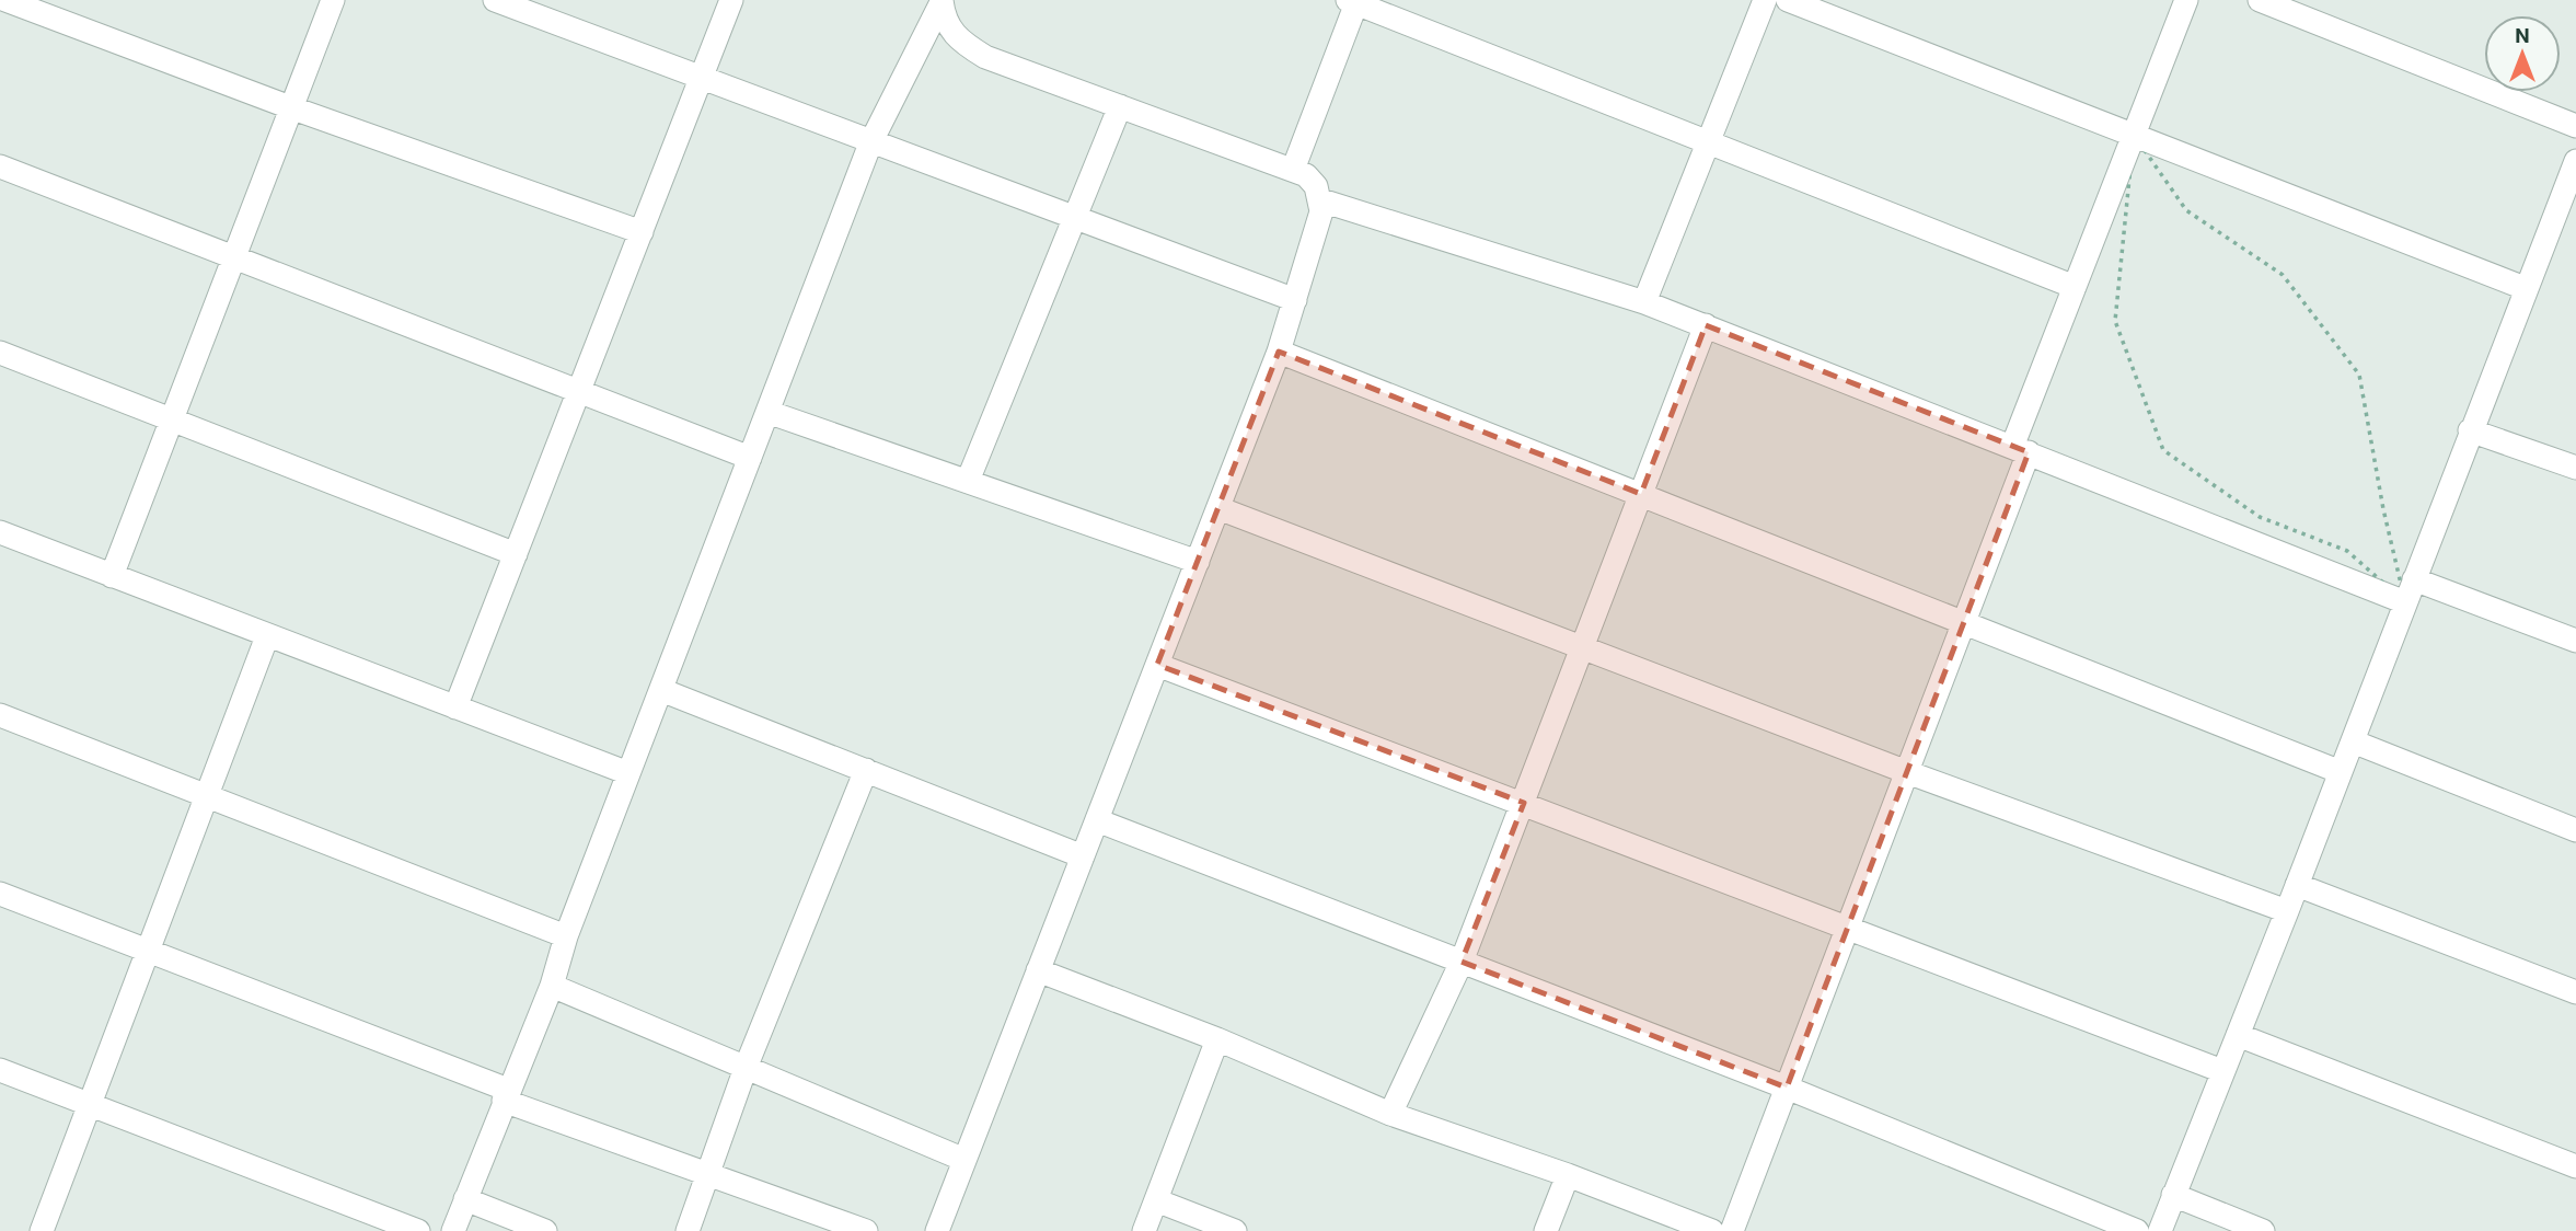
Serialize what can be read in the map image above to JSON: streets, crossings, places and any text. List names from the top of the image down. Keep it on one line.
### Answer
{"north":"top"}
